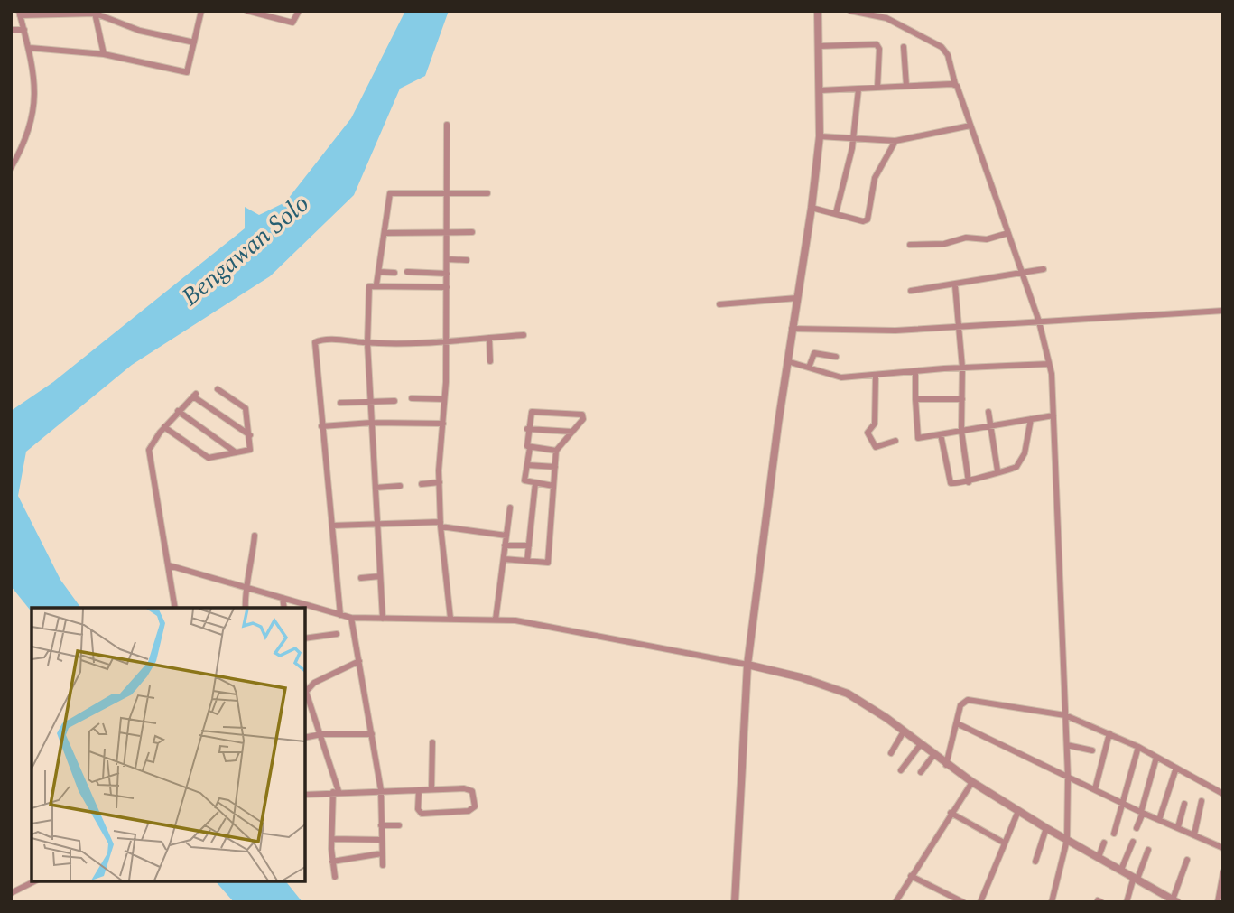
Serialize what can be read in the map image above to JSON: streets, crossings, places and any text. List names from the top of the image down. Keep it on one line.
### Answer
{"water":["Bengawan Solo"]}
